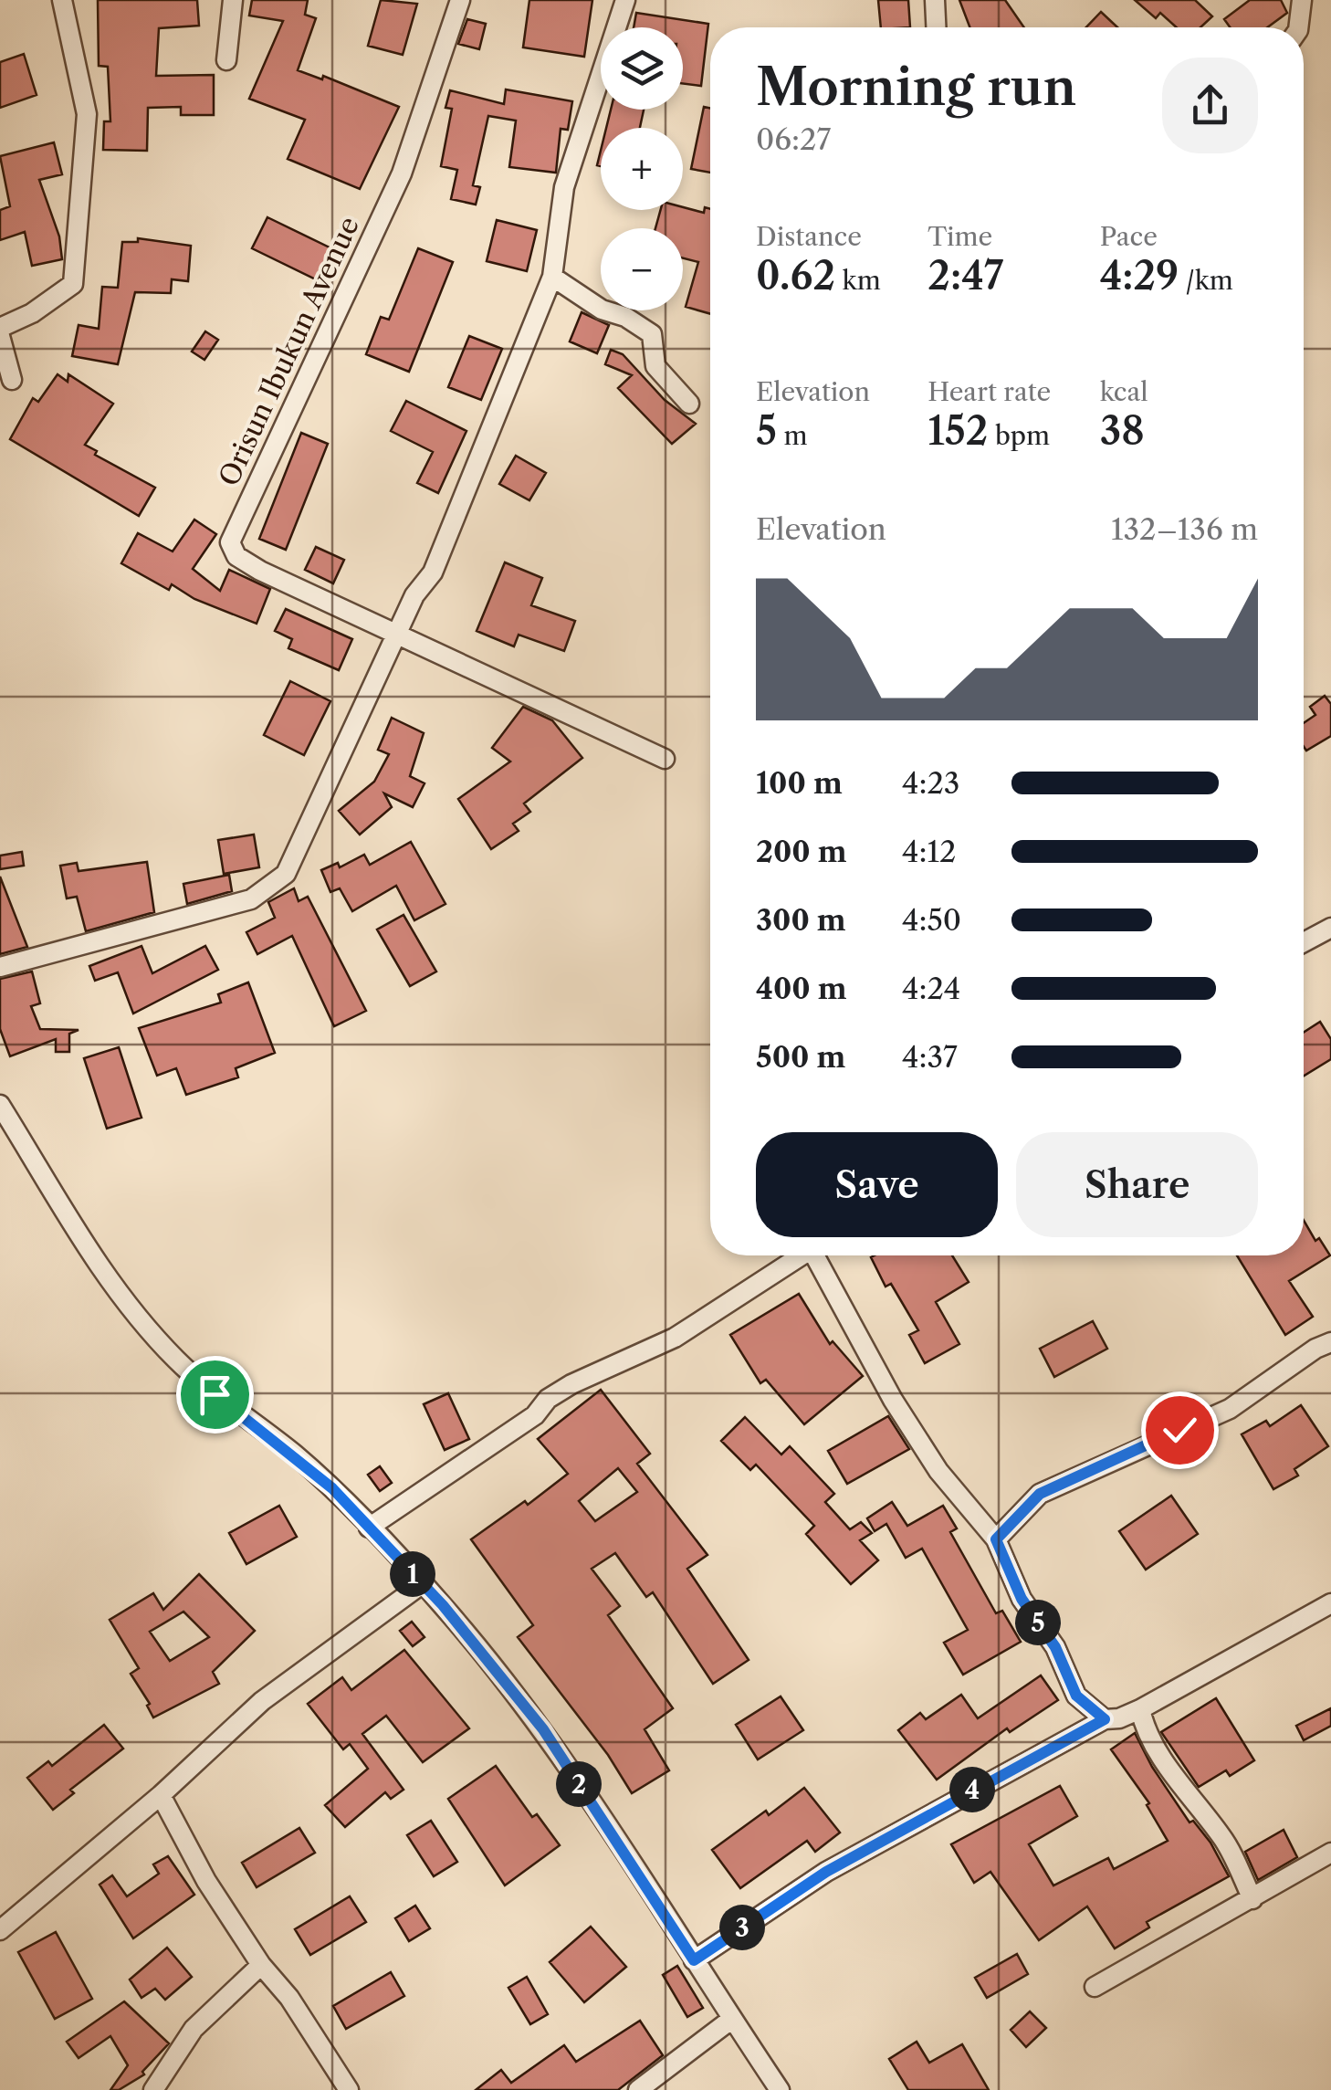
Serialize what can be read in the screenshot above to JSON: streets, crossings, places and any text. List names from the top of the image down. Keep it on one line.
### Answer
{"streets":{"street":["Orisun Ibukun Avenue"]},"page":{"map_buttons":["+","−"],"heading":["Morning run","06:27"],"stats":[["Distance","0.62 km"],["Time","2:47"],["Pace","4:29 /km"],["Elevation","5 m"],["Heart rate","152 bpm"],["kcal","38"]],"chart":["Elevation","132–136 m"],"list":[{"name":"100 m","note":"4:23"},{"name":"200 m","note":"4:12"},{"name":"300 m","note":"4:50"},{"name":"400 m","note":"4:24"},{"name":"500 m","note":"4:37"}],"buttons":["Save","Share"],"pins":["1","5","2","4","3"]}}
